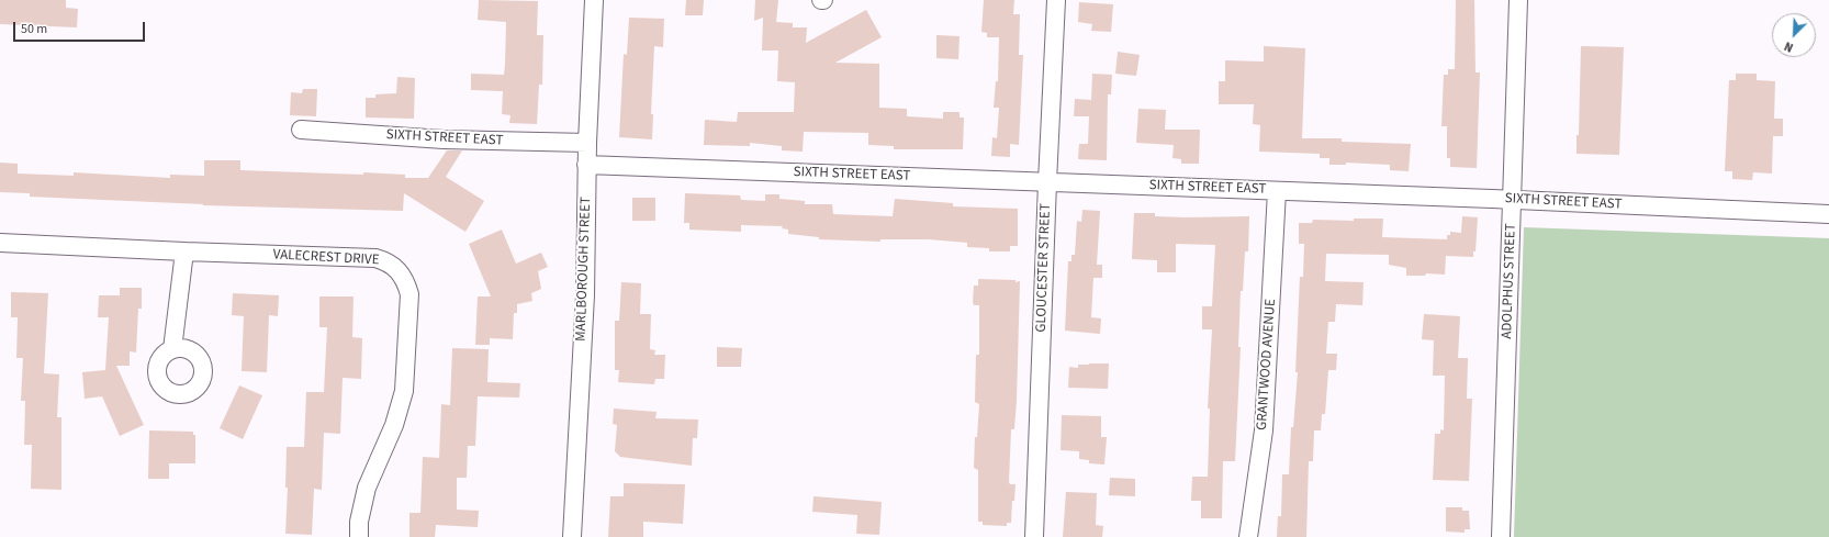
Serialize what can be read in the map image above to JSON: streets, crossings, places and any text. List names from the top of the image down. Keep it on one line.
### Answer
{"streets":{"street":["SIXTH STREET EAST","VALECREST DRIVE","GLOUCESTER STREET","MARLBOROUGH STREET","ADOLPHUS STREET","GRANTWOOD AVENUE"]},"crossings":[["SIXTH STREET EAST","GLOUCESTER STREET"],["SIXTH STREET EAST","MARLBOROUGH STREET"],["SIXTH STREET EAST","ADOLPHUS STREET"],["SIXTH STREET EAST","GRANTWOOD AVENUE"]],"scale_bar":"50 m","north":"bottom left"}
